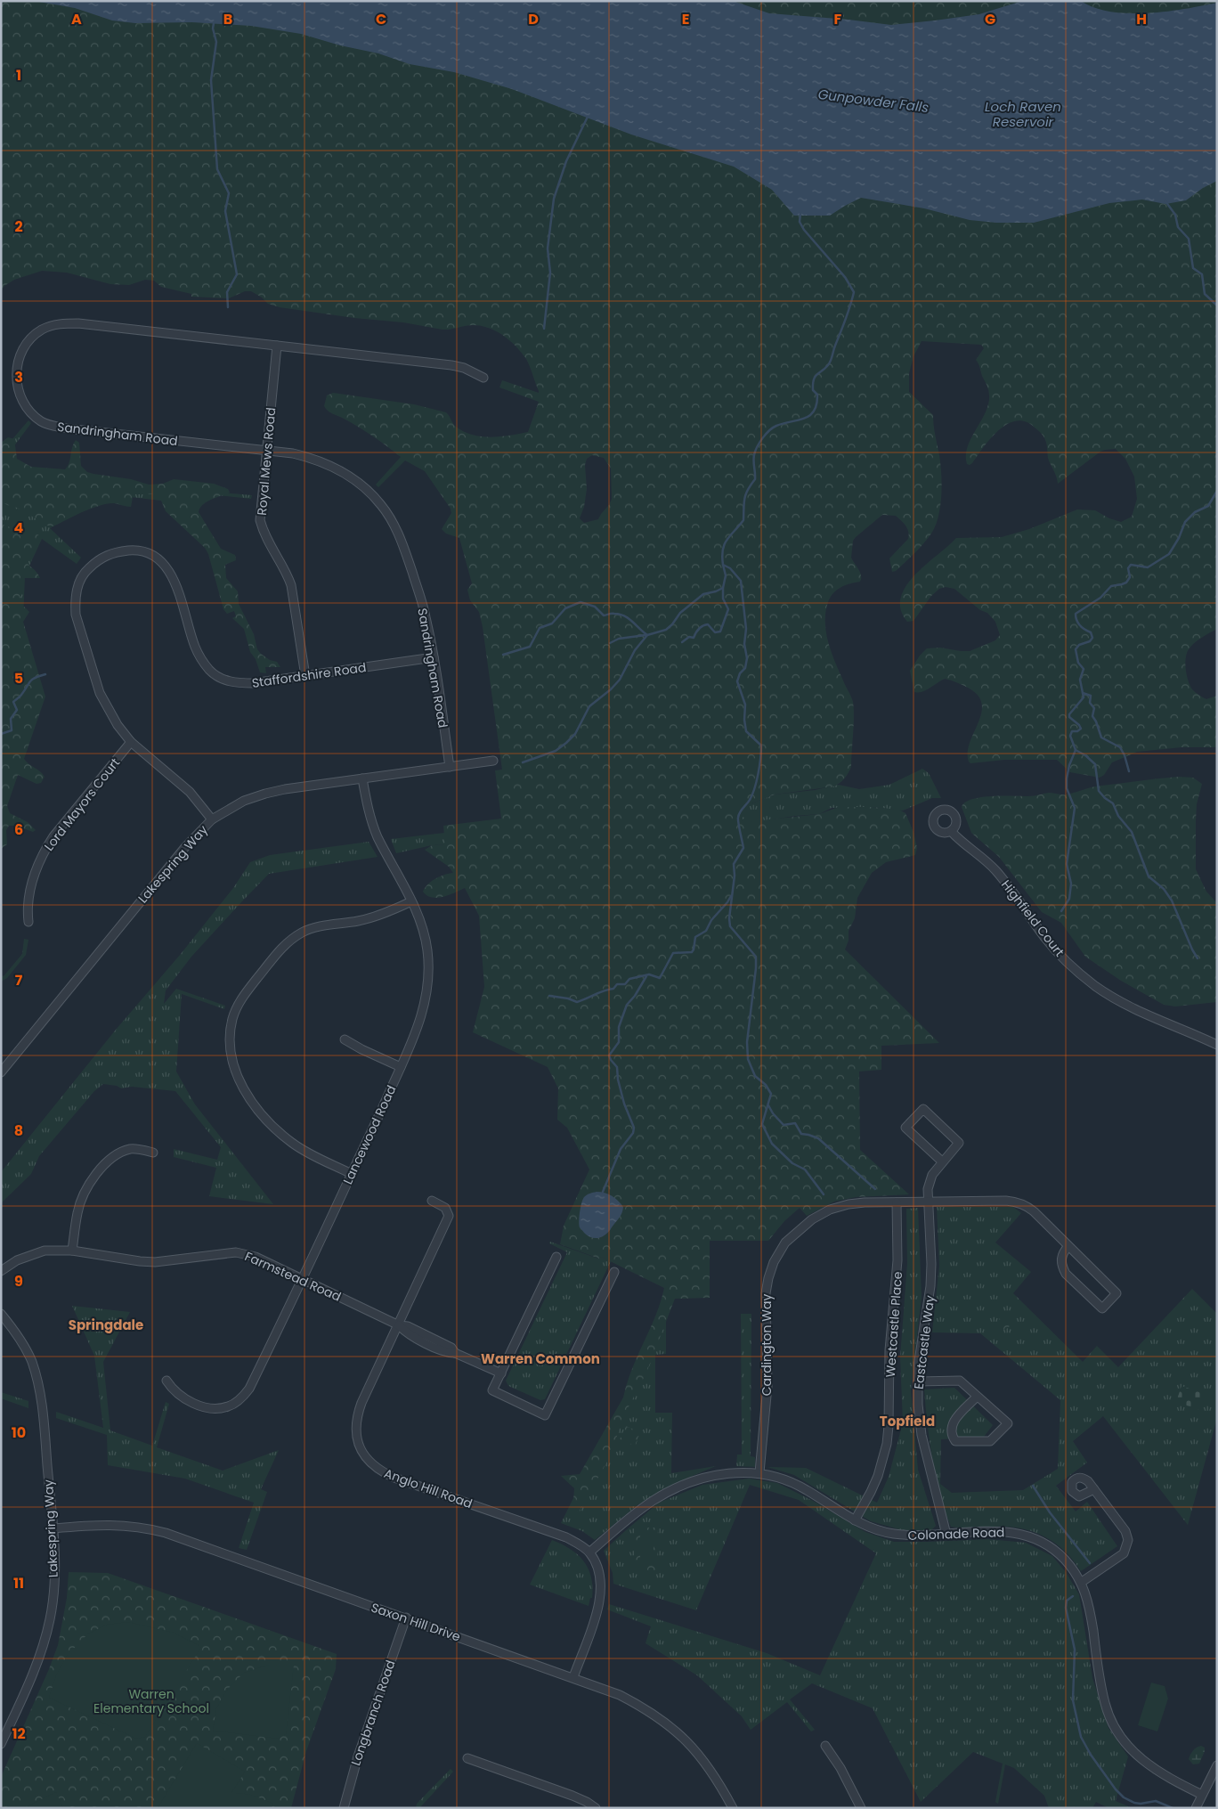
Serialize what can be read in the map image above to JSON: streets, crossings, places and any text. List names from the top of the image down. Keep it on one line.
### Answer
{"streets":{"street":["Sandringham Road","Royal Mews Road","Staffordshire Road","Lord Mayors Court","Lakespring Way","Highfield Court","Lancewood Road","Farmstead Road","Westcastle Place","Eastcastle Way","Cardington Way","Anglo Hill Road","Colonade Road","Saxon Hill Drive","Longbranch Road"]},"crossings":[["Sandringham Road","Royal Mews Road"],["Sandringham Road","Staffordshire Road"],["Sandringham Road","Lakespring Way"],["Royal Mews Road","Staffordshire Road"],["Staffordshire Road","Lord Mayors Court"],["Staffordshire Road","Lakespring Way"],["Lakespring Way","Lancewood Road"],["Lakespring Way","Saxon Hill Drive"],["Lancewood Road","Farmstead Road"],["Farmstead Road","Anglo Hill Road"],["Westcastle Place","Cardington Way"],["Westcastle Place","Colonade Road"],["Eastcastle Way","Cardington Way"],["Eastcastle Way","Colonade Road"],["Cardington Way","Colonade Road"],["Anglo Hill Road","Colonade Road"],["Anglo Hill Road","Saxon Hill Drive"],["Saxon Hill Drive","Longbranch Road"]],"districts":["Springdale","Warren Common","Topfield"],"water":["Gunpowder Falls","Loch Raven Reservoir"],"parks":["Warren Elementary School"],"grid":{"columns":["A","B","C","D","E","F","G","H"],"rows":["1","2","3","4","5","6","7","8","9","10","11","12"]}}
